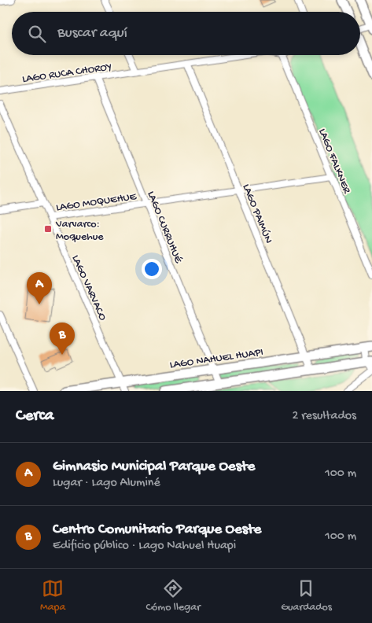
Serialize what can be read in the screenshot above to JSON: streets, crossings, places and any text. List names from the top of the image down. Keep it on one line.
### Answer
{"streets":{"main road":["LAGO NAHUEL HUAPI"],"street":["LAGO RUCA CHOROY","LAGO FALKNER","LAGO MOQUEHUE","LAGO PAIMÚN","LAGO CURRUHUÉ","LAGO VARVACO"]},"crossings":[["LAGO RUCA CHOROY","LAGO PAIMÚN"],["LAGO RUCA CHOROY","LAGO CURRUHUÉ"],["LAGO FALKNER","LAGO MOQUEHUE"],["LAGO MOQUEHUE","LAGO PAIMÚN"],["LAGO MOQUEHUE","LAGO CURRUHUÉ"],["LAGO MOQUEHUE","LAGO VARVACO"],["LAGO PAIMÚN","LAGO NAHUEL HUAPI"],["LAGO CURRUHUÉ","LAGO NAHUEL HUAPI"],["LAGO VARVACO","LAGO NAHUEL HUAPI"]],"places":{"transit":["Varvarco: Moquehue"]},"page":{"search":"Buscar aquí","pins":["A","B"],"heading":["Cerca","2 resultados"],"list":[{"mark":"A","name":"Gimnasio Municipal Parque Oeste","note":"Lugar · Lago Aluminé","value":"100 m"},{"mark":"B","name":"Centro Comunitario Parque Oeste","note":"Edificio público · Lago Nahuel Huapi","value":"100 m"}],"nav":["Mapa","Cómo llegar","Guardados"]}}
